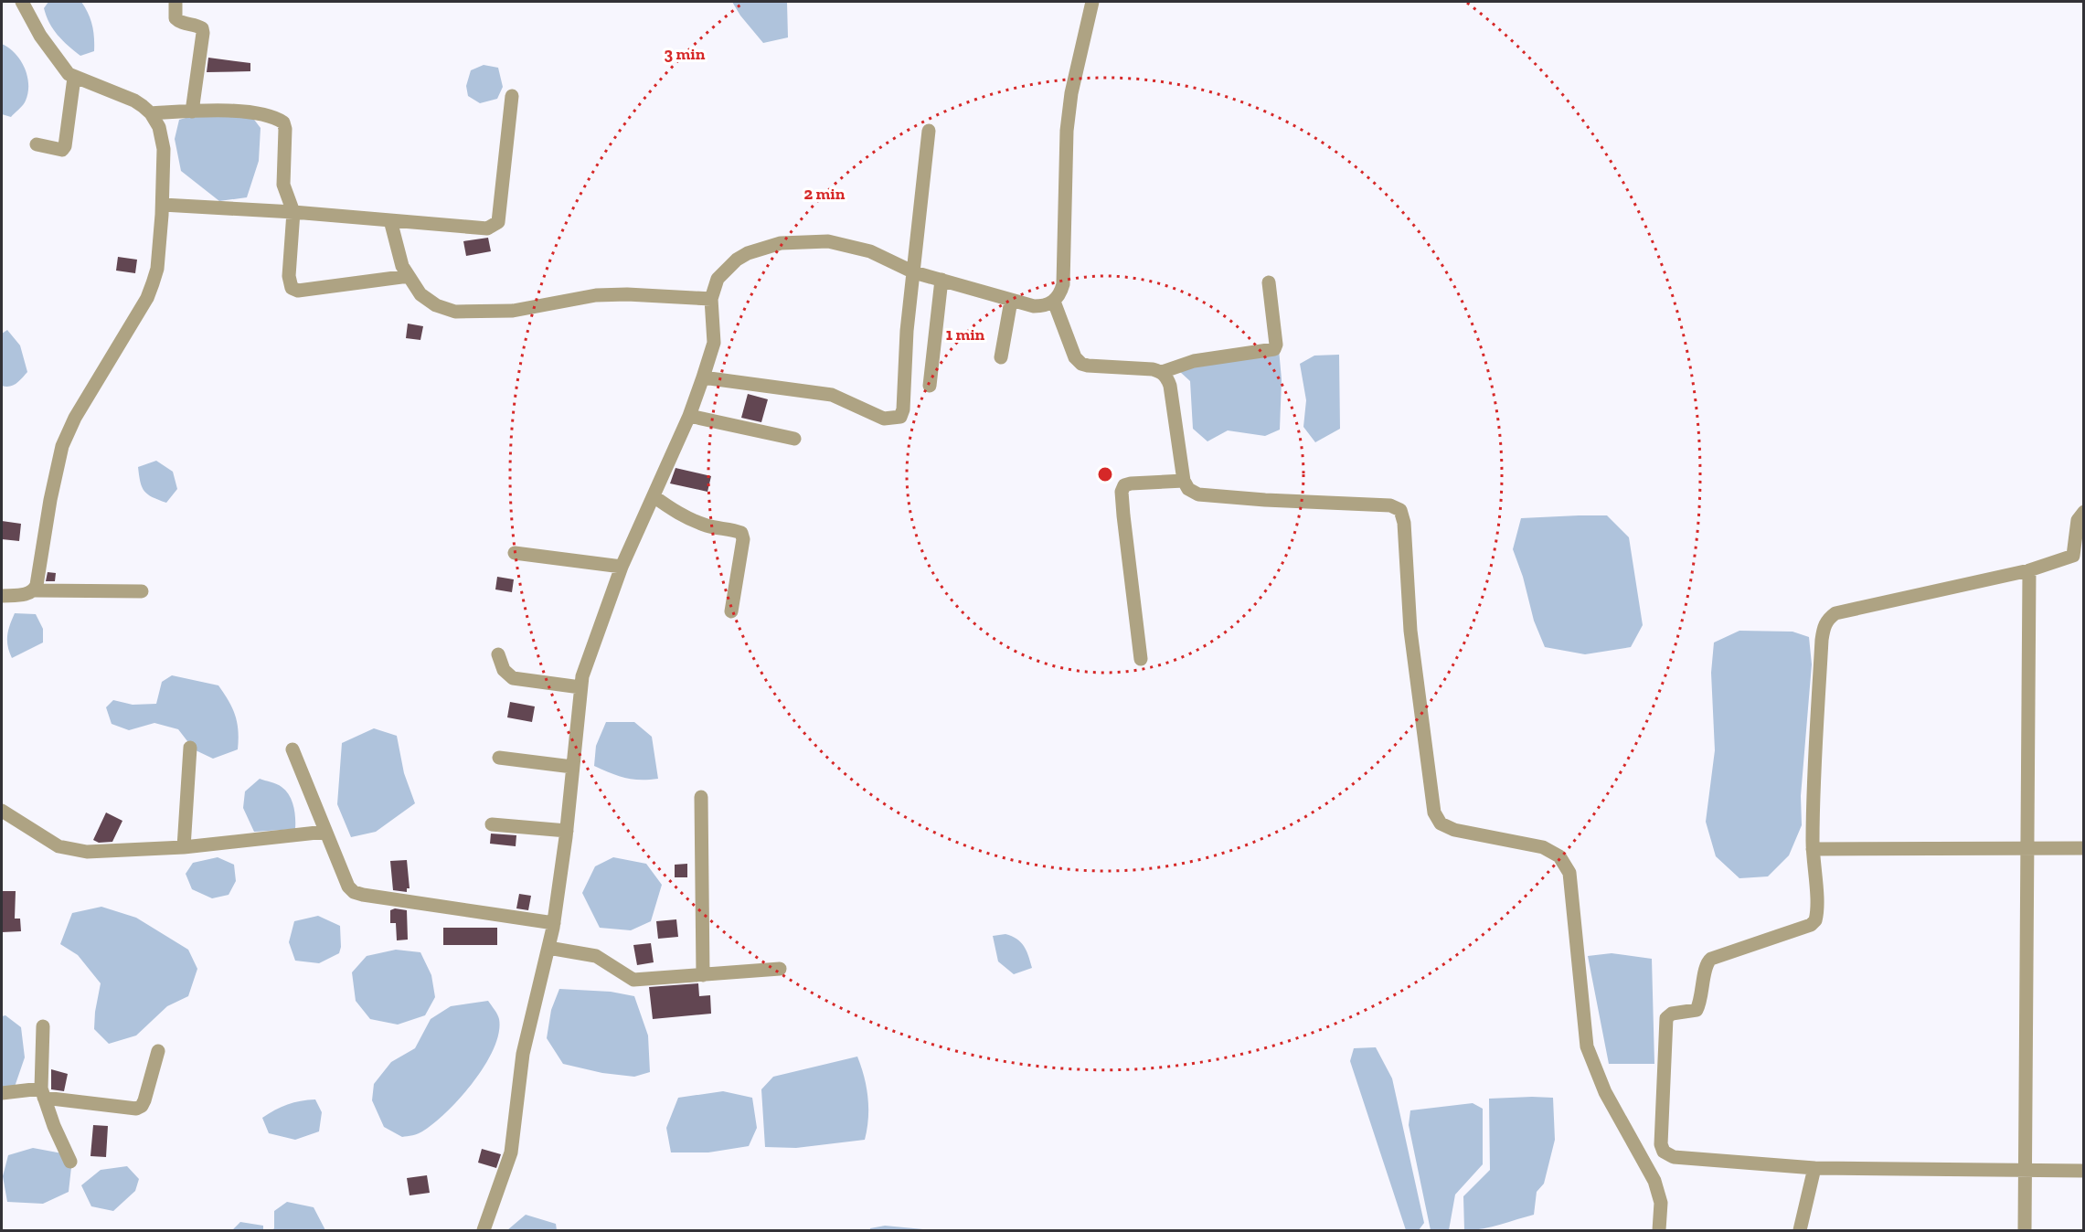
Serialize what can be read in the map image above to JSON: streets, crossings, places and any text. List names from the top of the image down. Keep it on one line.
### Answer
{"rings":["3 min","2 min","1 min"]}
